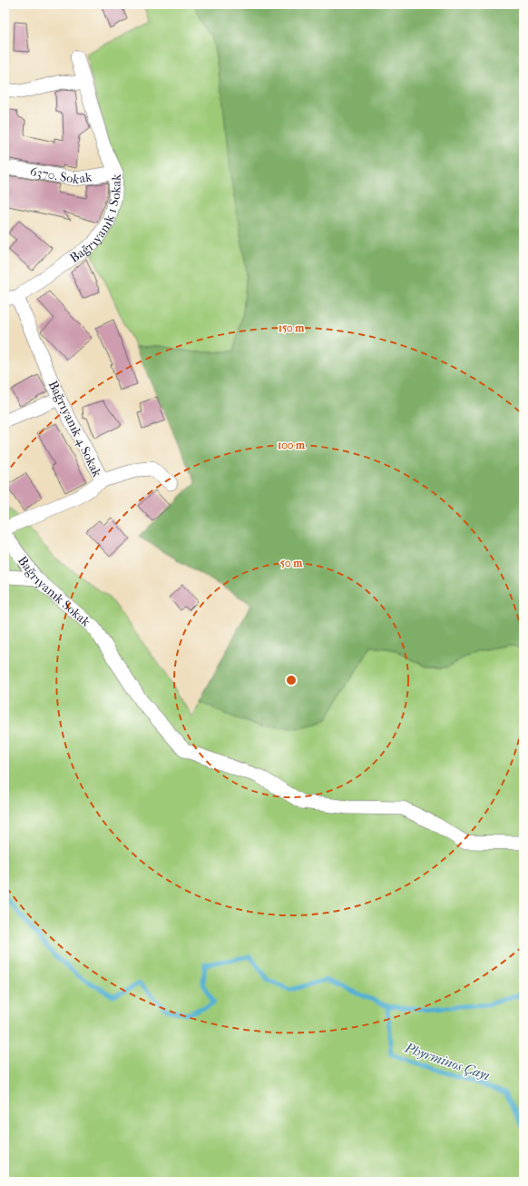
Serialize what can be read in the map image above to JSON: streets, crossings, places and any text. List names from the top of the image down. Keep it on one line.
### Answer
{"streets":{"street":["6370. Sokak","Bağrıyanık 1 Sokak","Bağrıyanık 4 Sokak","Bağrıyanık Sokak"]},"crossings":[["6370. Sokak","Bağrıyanık 1 Sokak"],["Bağrıyanık 1 Sokak","Bağrıyanık 4 Sokak"]],"water":["Phyrminos Çayı"],"rings":["150 m","100 m","50 m"]}
